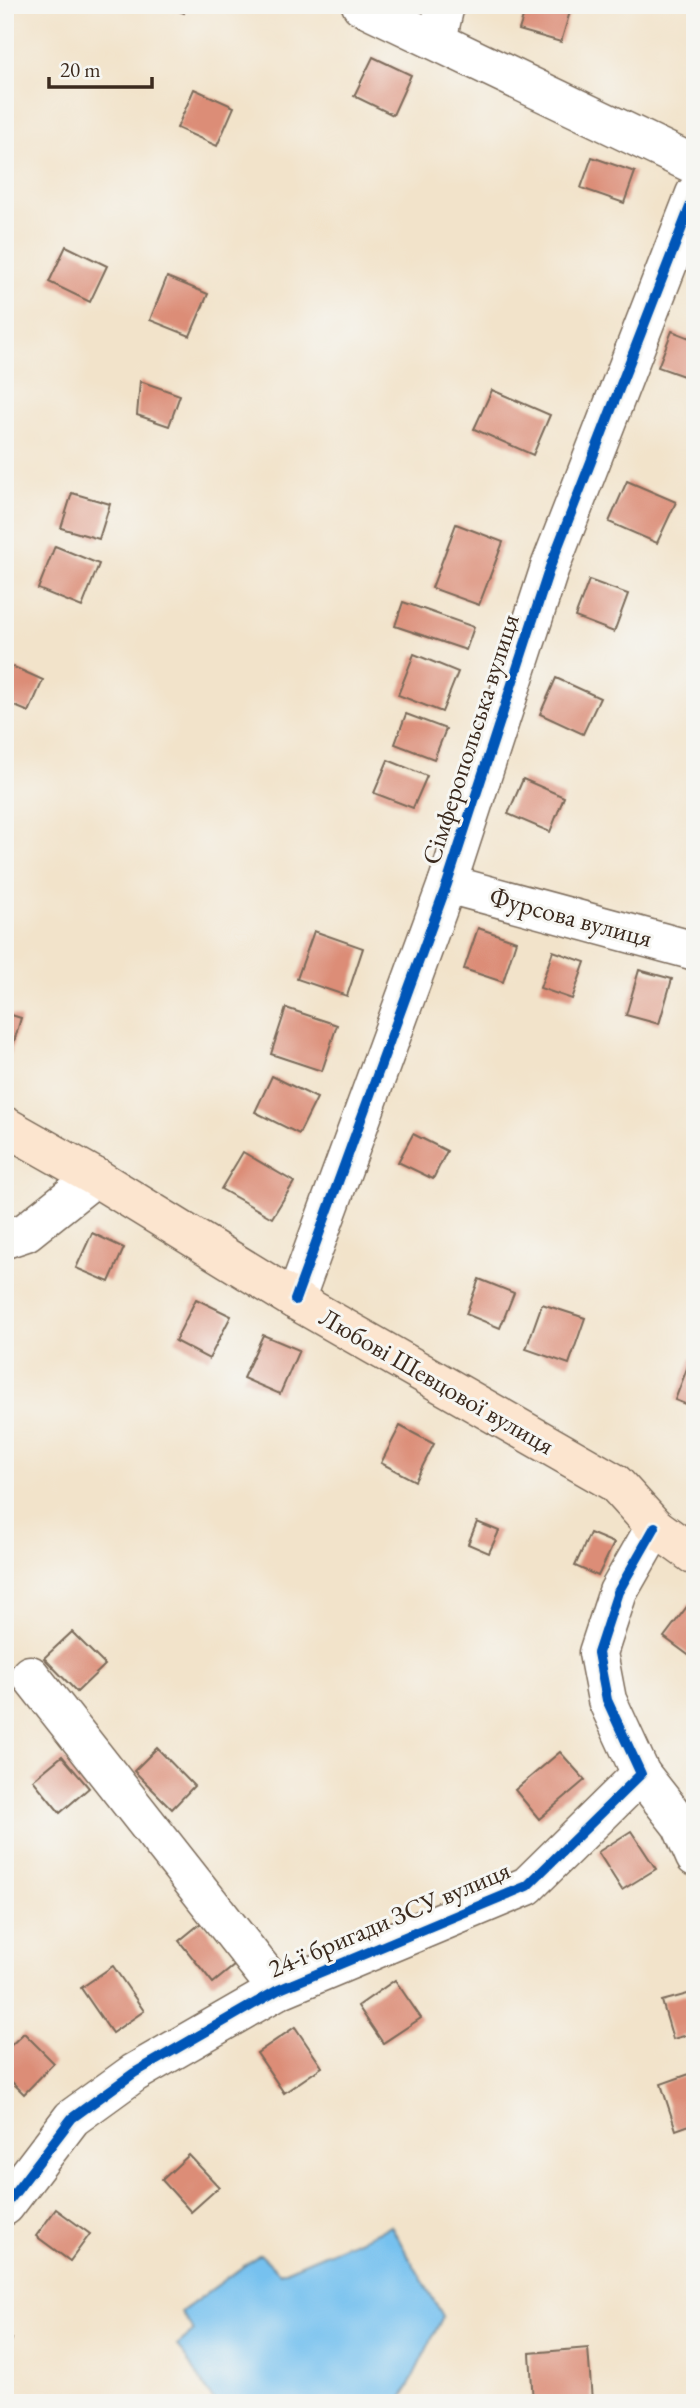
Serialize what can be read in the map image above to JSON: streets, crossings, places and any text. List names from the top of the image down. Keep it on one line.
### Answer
{"streets":{"street":["Сімферопольська вулиця","Фурсова вулиця","Любові Шевцової вулиця","24-ї бригади ЗСУ вулиця"]},"crossings":[["Сімферопольська вулиця","Фурсова вулиця"],["Сімферопольська вулиця","Любові Шевцової вулиця"]],"scale_bar":"20 m"}
